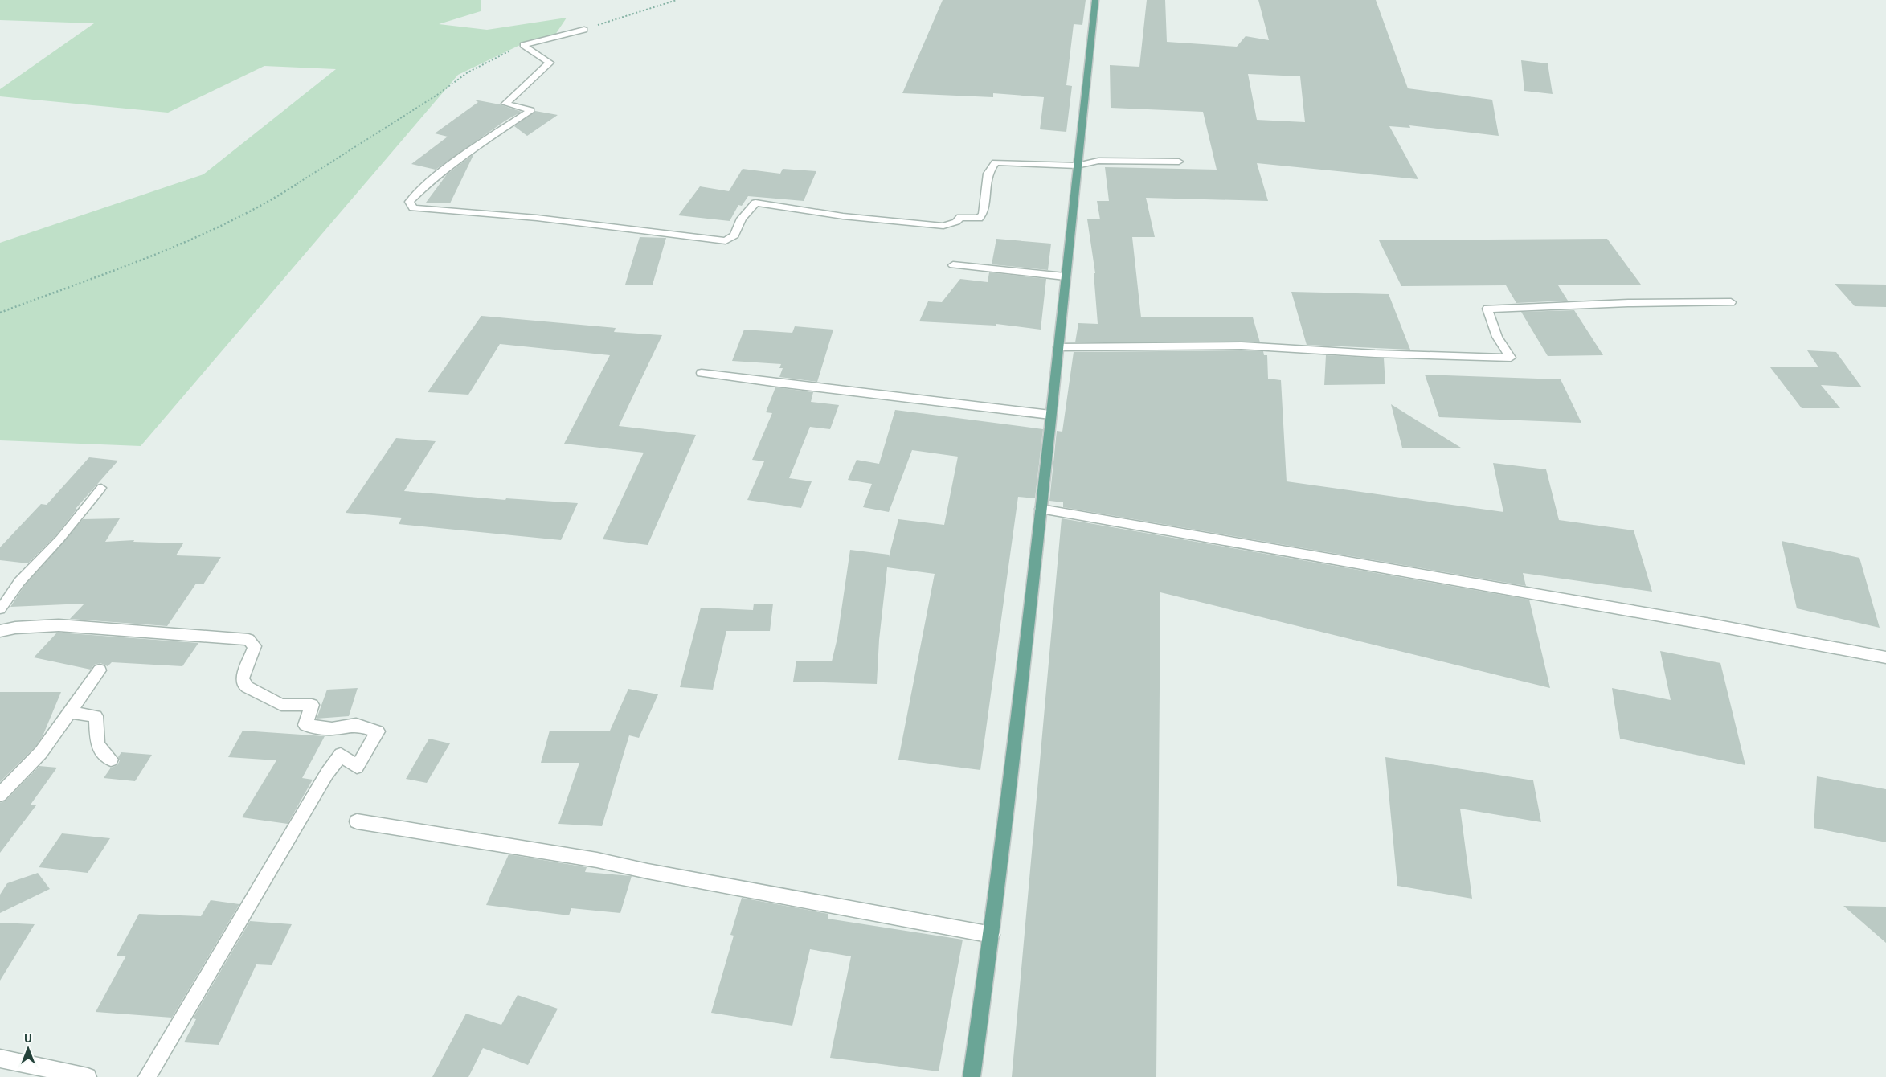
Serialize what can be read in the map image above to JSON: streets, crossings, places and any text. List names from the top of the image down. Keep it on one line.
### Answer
{"north":"top"}
